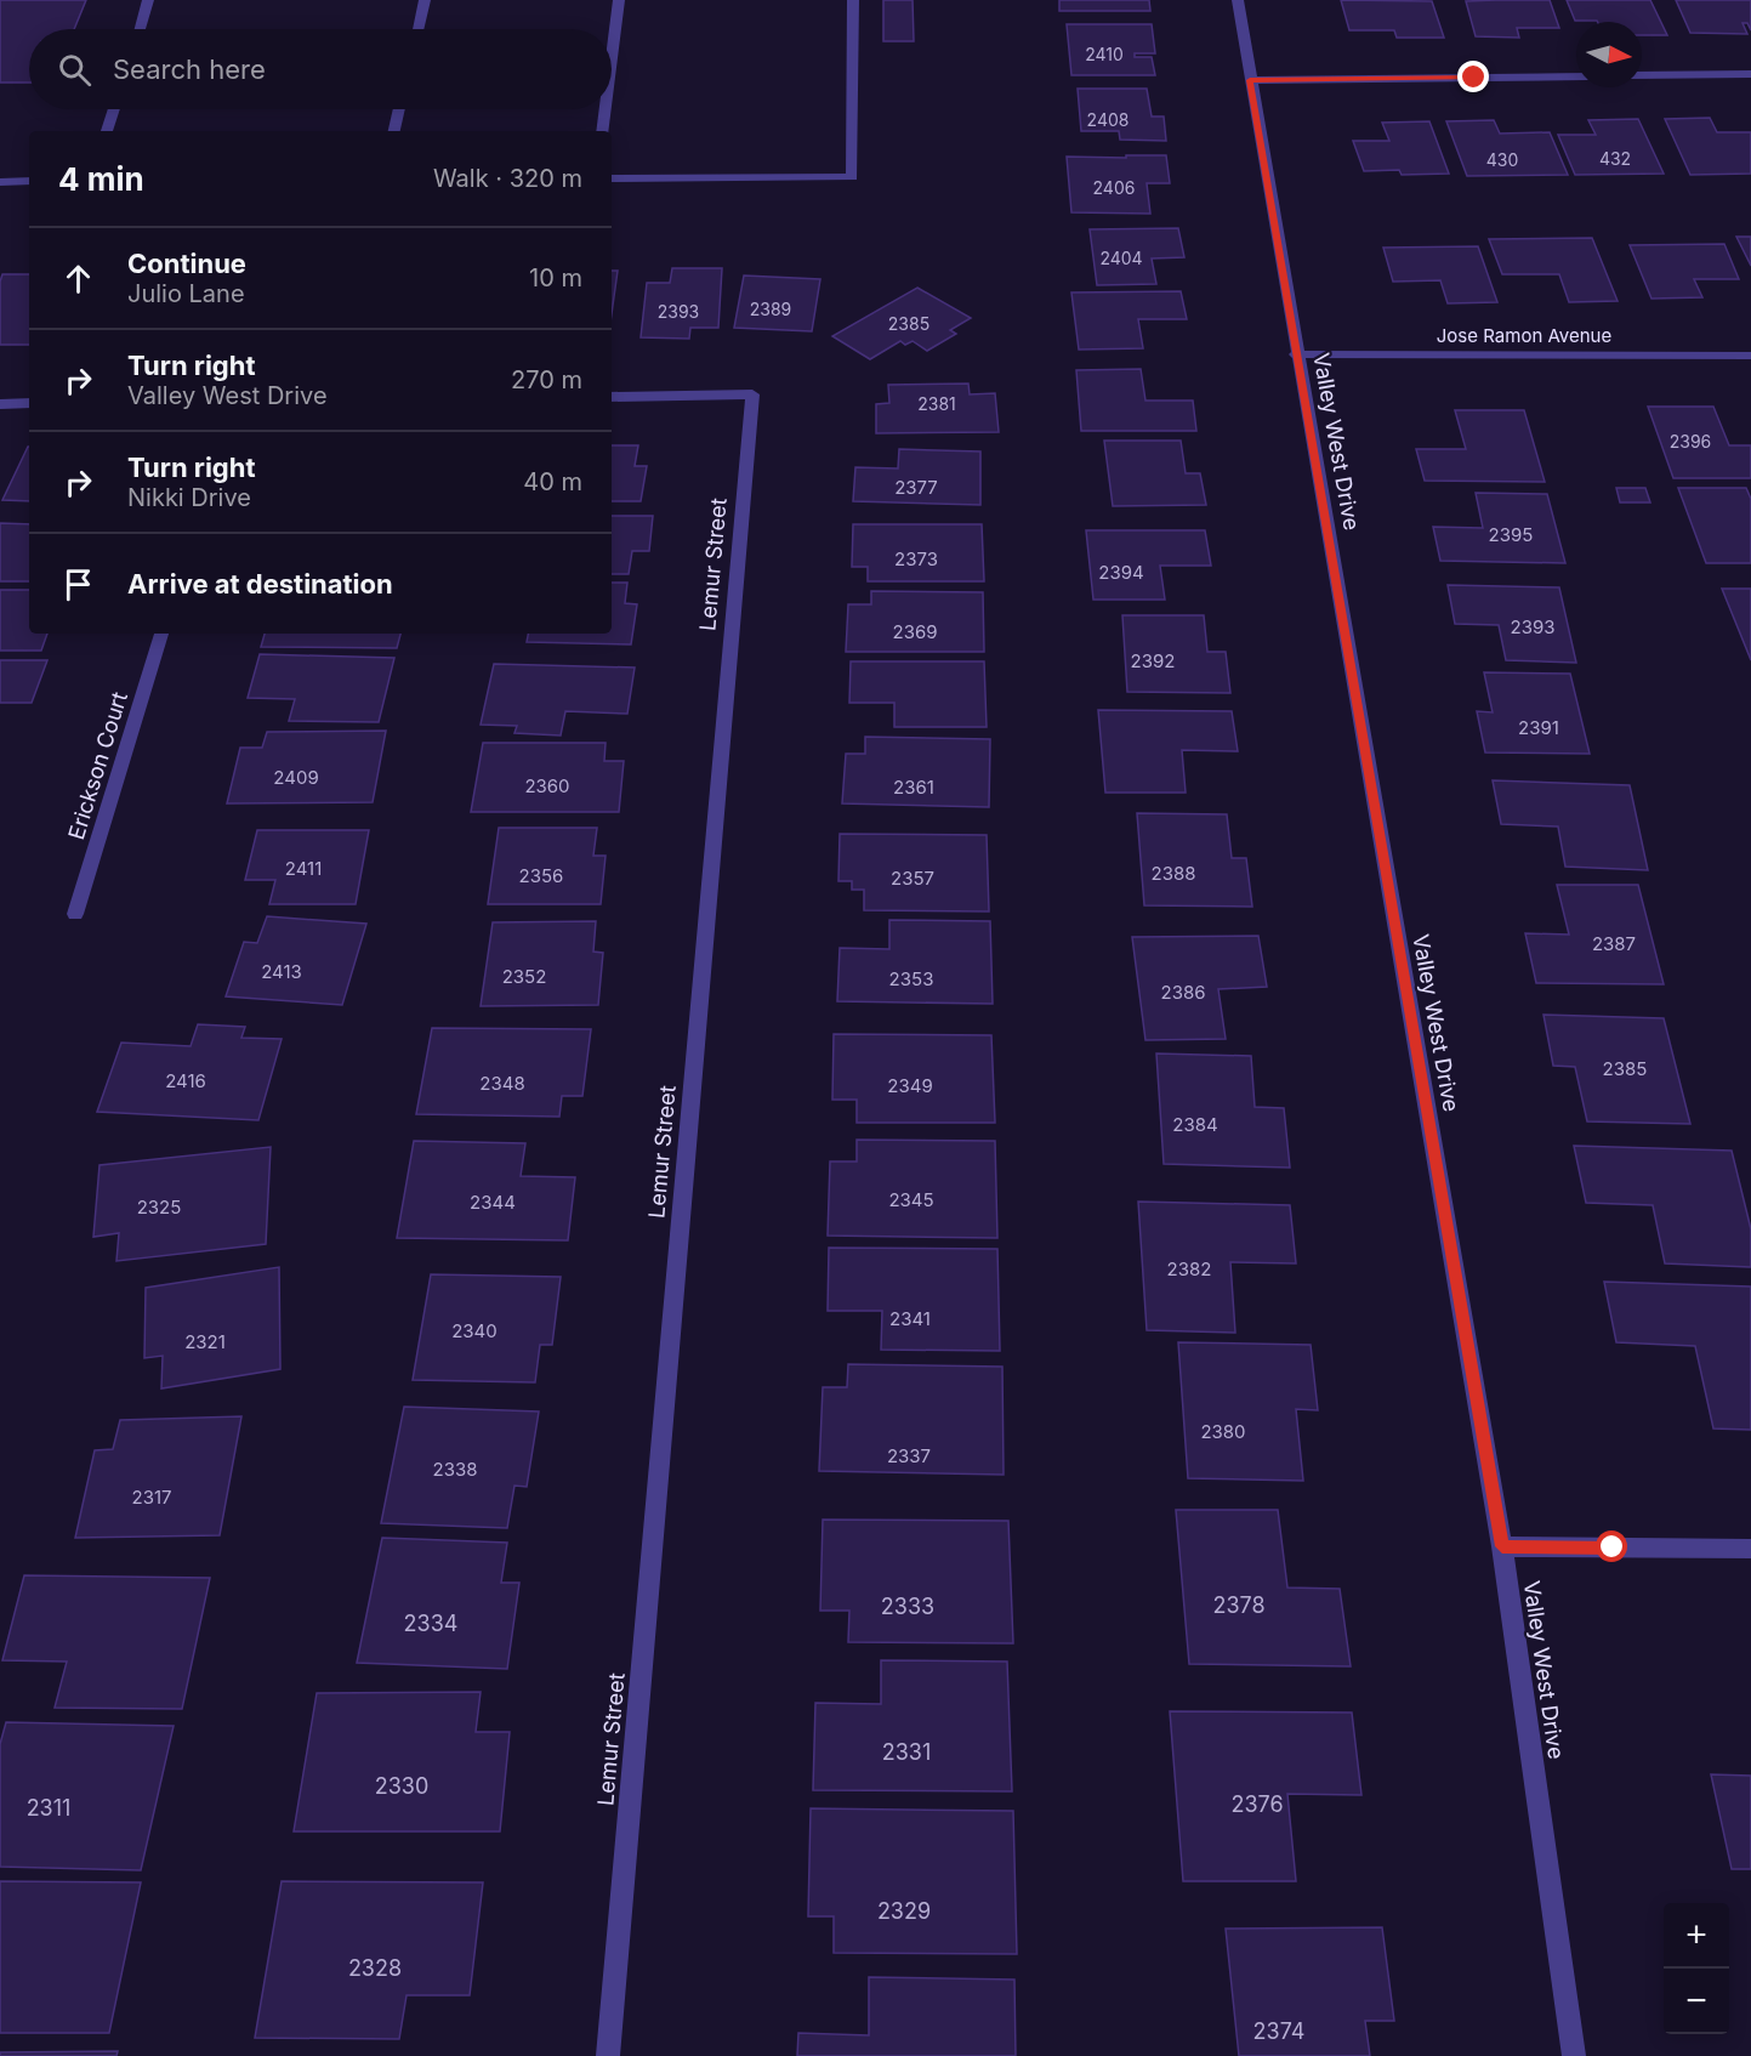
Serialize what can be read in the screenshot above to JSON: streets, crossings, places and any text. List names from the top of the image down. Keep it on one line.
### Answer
{"streets":{"street":["Jose Ramon Avenue","Valley West Drive","Lemur Street","Erickson Court"]},"crossings":[["Jose Ramon Avenue","Valley West Drive"]],"house_numbers":["2410","2408","432","430","2406","2404","2389","2393","2385","2381","2396","2377","2395","2373","2394","2393","2369","2392","2391","2409","2360","2361","2411","2388","2356","2357","2387","2413","2352","2353","2386","2385","2416","2348","2349","2384","2345","2344","2325","2382","2341","2340","2321","2380","2337","2338","2317","2378","2333","2334","2331","2330","2376","2311","2329","2328","2374"],"north":"right","page":{"search":"Search here","heading":["4 min","Walk · 320 m"],"list":[["Continue","Julio Lane","10 m"],["Turn right","Valley West Drive","270 m"],["Turn right","Nikki Drive","40 m"],"Arrive at destination"],"map_buttons":["+","−"]}}
